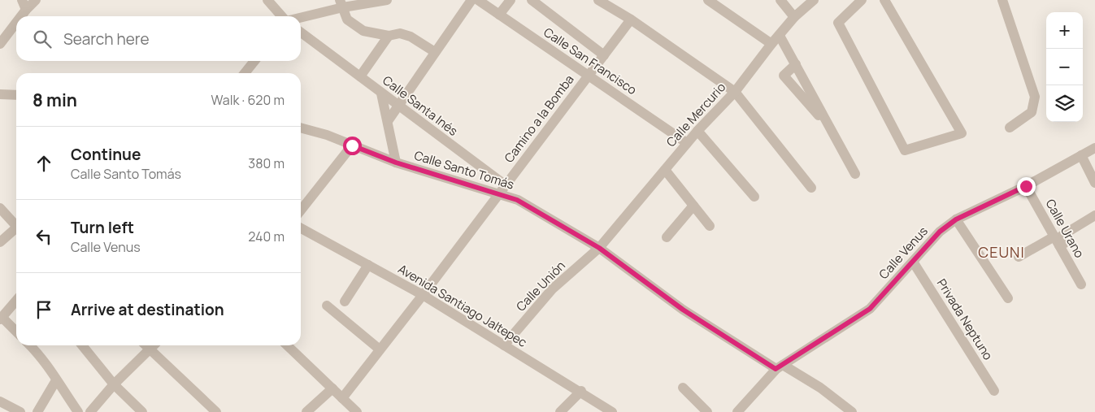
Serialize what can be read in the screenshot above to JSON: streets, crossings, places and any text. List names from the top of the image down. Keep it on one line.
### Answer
{"streets":{"street":["Calle San Francisco","Calle Santa Inés","Calle Mercurio","Camino a la Bomba","Calle Santo Tomás","Calle Urano","Calle Venus","Calle Unión","Avenida Santiago Jaltepec","Privada Neptuno"]},"crossings":[["Calle San Francisco","Calle Mercurio"],["Calle San Francisco","Camino a la Bomba"],["Calle Santa Inés","Camino a la Bomba"],["Calle Mercurio","Calle Santo Tomás"],["Calle Mercurio","Calle Unión"],["Camino a la Bomba","Calle Santo Tomás"],["Camino a la Bomba","Avenida Santiago Jaltepec"],["Calle Santo Tomás","Calle Venus"],["Calle Santo Tomás","Calle Unión"],["Calle Urano","Calle Venus"],["Calle Venus","Privada Neptuno"],["Calle Unión","Avenida Santiago Jaltepec"]],"districts":["CEUNI"],"page":{"map_buttons":["+","−"],"search":"Search here","heading":["8 min","Walk · 620 m"],"list":[["Continue","Calle Santo Tomás","380 m"],["Turn left","Calle Venus","240 m"],"Arrive at destination"]}}
